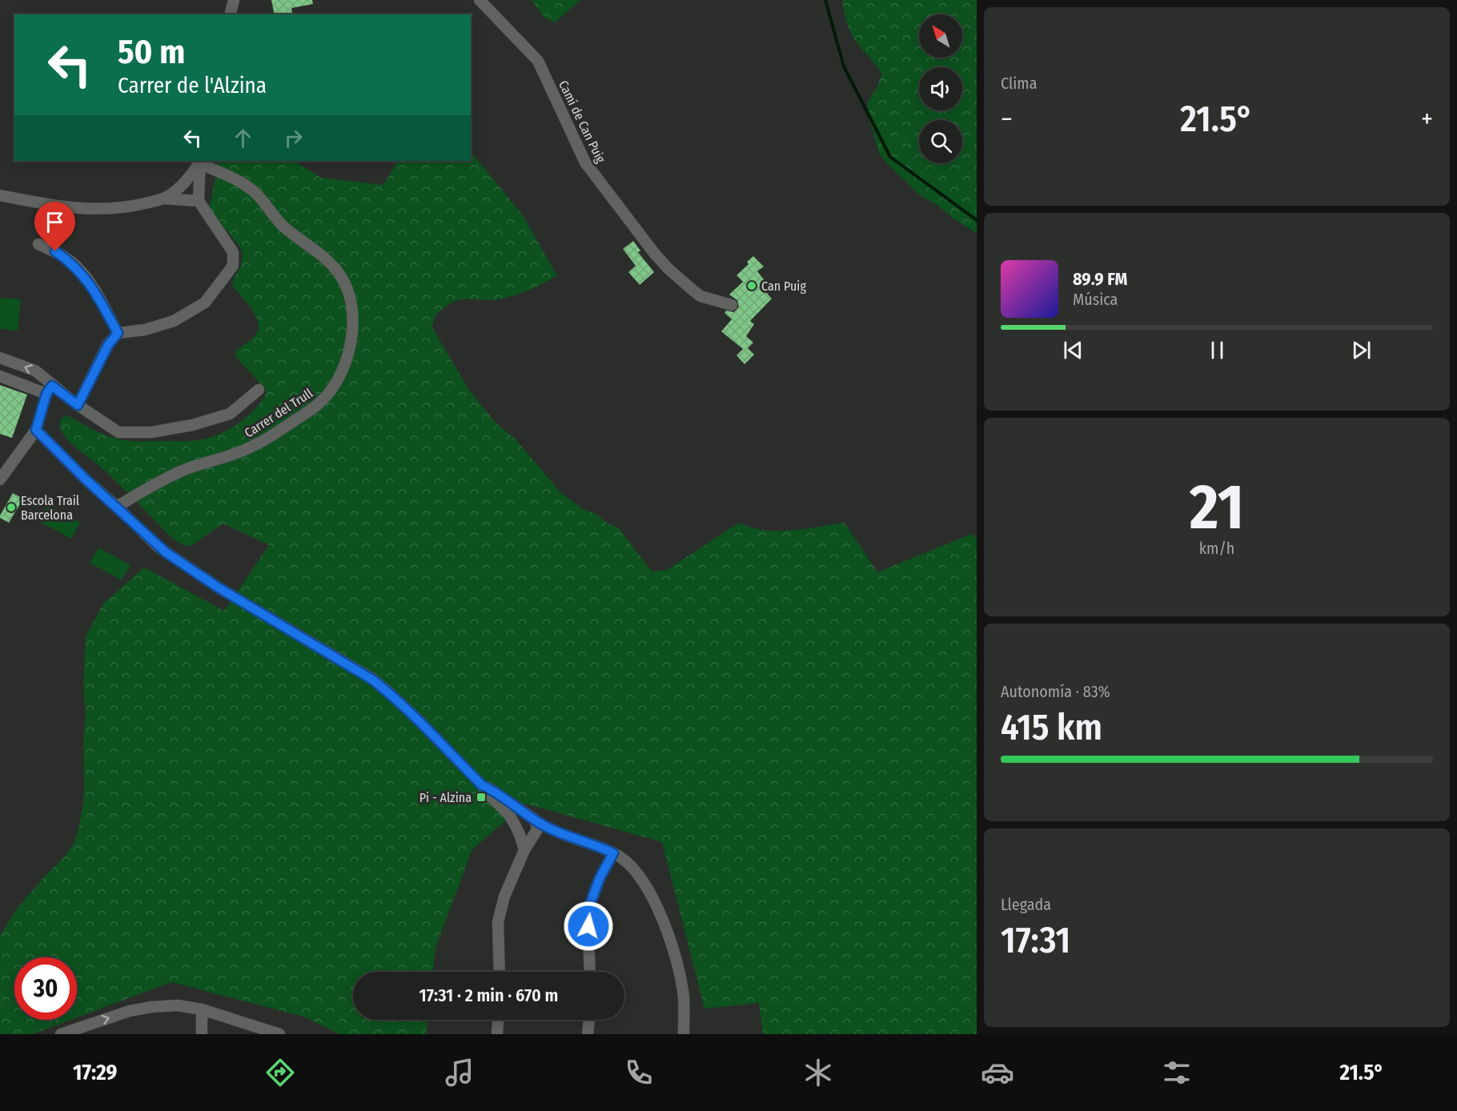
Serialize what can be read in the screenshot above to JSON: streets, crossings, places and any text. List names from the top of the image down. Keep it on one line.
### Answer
{"streets":{"street":["Camí de Can Puig","Carrer del Trull"]},"places":{"other":["Can Puig","Escola Trail Barcelona"],"transit":["Pi - Alzina"]},"north":"top left","page":{"tile":["Clima",["21","km/h"],["Autonomía · 83%","415 km"],["Llegada","17:31"]],"turn":["50 m","Carrer de l'Alzina"],"heat":["−","21.5°","+"],"song":["89.9 FM","Música"],"limit":"30","trip":"17:31 · 2 min · 670 m","tabs":["17:29","21.5°"]}}
